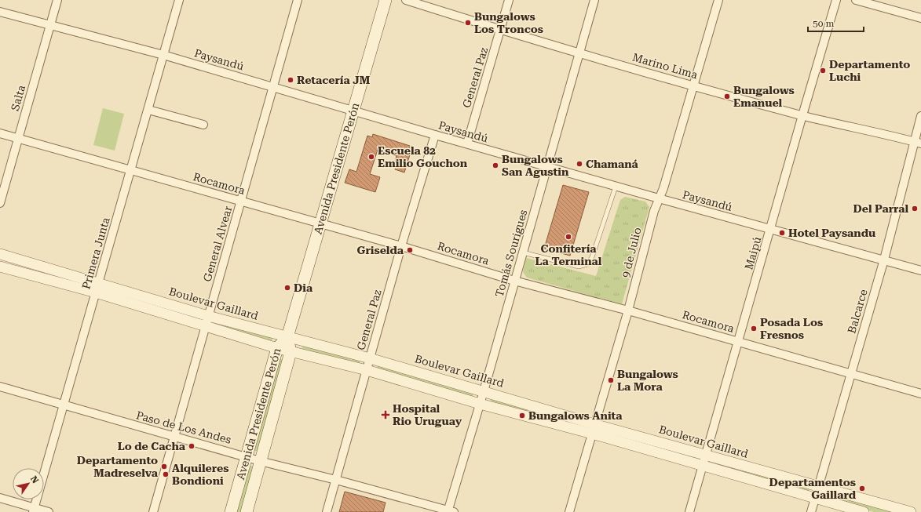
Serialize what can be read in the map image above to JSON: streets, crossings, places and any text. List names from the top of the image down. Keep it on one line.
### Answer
{"streets":{"main road":["Avenida Presidente Perón"],"street":["Paysandú","Marino Lima","General Paz","Salta","Rocamora","General Alvear","9 de Julio","Primera Junta","Tomás Sourigues","Maipú","Boulevar Gaillard","Balcarce","Paso de Los Andes"]},"crossings":[["Paysandú","General Paz"],["Paysandú","Salta"],["Paysandú","Avenida Presidente Perón"],["Paysandú","General Alvear"],["Paysandú","9 de Julio"],["Paysandú","Primera Junta"],["Paysandú","Tomás Sourigues"],["Paysandú","Maipú"],["Paysandú","Balcarce"],["Marino Lima","General Paz"],["Marino Lima","9 de Julio"],["Marino Lima","Tomás Sourigues"],["Marino Lima","Maipú"],["Marino Lima","Balcarce"],["General Paz","Rocamora"],["General Paz","Boulevar Gaillard"],["General Paz","Paso de Los Andes"],["Salta","Rocamora"],["Avenida Presidente Perón","Rocamora"],["Avenida Presidente Perón","Boulevar Gaillard"],["Avenida Presidente Perón","Paso de Los Andes"],["Rocamora","General Alvear"],["Rocamora","9 de Julio"],["Rocamora","Primera Junta"],["Rocamora","Tomás Sourigues"],["Rocamora","Maipú"],["Rocamora","Balcarce"],["General Alvear","Boulevar Gaillard"],["General Alvear","Paso de Los Andes"],["9 de Julio","Boulevar Gaillard"],["Primera Junta","Boulevar Gaillard"],["Primera Junta","Paso de Los Andes"],["Tomás Sourigues","Boulevar Gaillard"],["Tomás Sourigues","Paso de Los Andes"],["Maipú","Boulevar Gaillard"],["Boulevar Gaillard","Balcarce"]],"places":{"other":["Bungalows Los Troncos","Departamento Luchi","Retacería JM","Bungalows Emanuel","Escuela 82 Emilio Gouchon","Chamaná","Bungalows San Agustin","Del Parral","Hotel Paysandu","Confitería La Terminal","Griselda","Dia","Posada Los Fresnos","Bungalows La Mora","Bungalows Anita","Lo de Cacha","Departamento Madreselva","Alquileres Bondioni","Departamentos Gaillard"],"health":["Hospital Rio Uruguay"]},"scale_bar":"50 m","north":"top right"}
